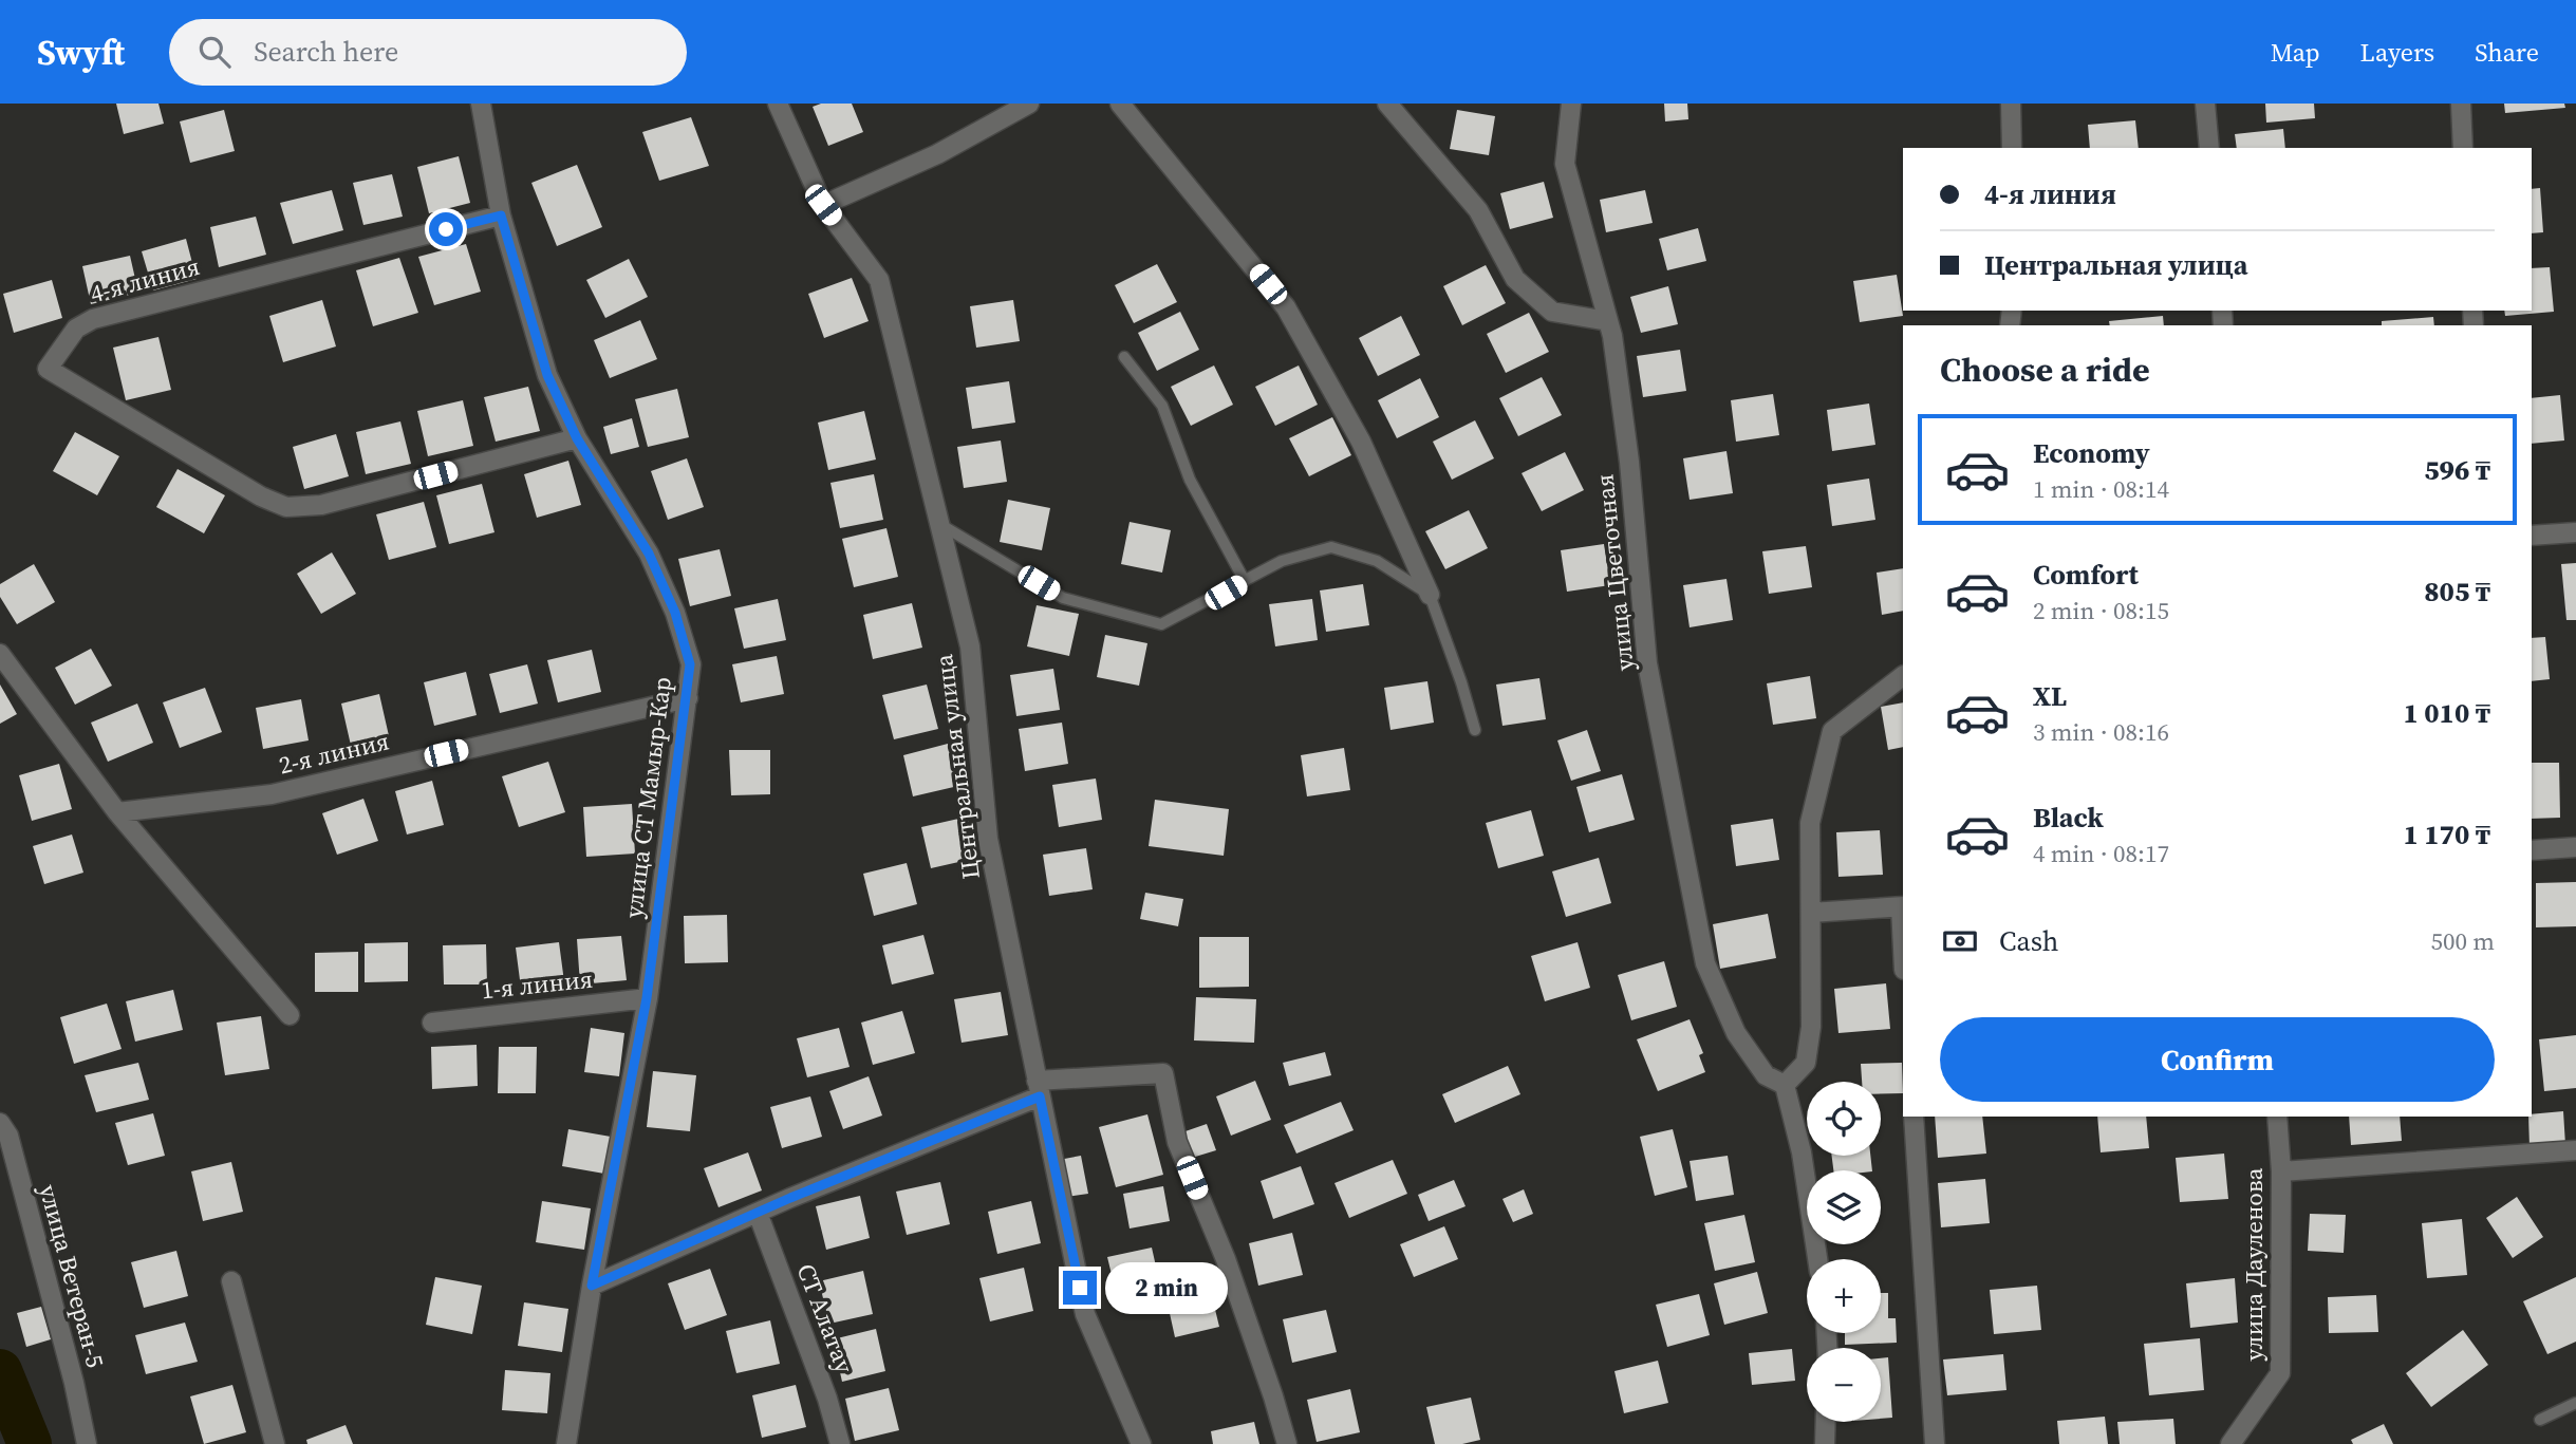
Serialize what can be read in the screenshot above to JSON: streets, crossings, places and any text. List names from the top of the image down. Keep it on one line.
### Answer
{"streets":{"street":["4-я линия","улица Цветочная","2-я линия","Центральная улица","улица СТ Мамыр-Кар","1-я линия","улица Дауленова","улица Ветеран-5","СТ Алатау"]},"crossings":[["4-я линия","улица СТ Мамыр-Кар"],["2-я линия","улица СТ Мамыр-Кар"],["улица СТ Мамыр-Кар","1-я линия"]],"page":{"header":"Swyft","search":"Search here","nav":["Map","Layers","Share"],"banner":["4-я линия","Центральная улица"],"heading":"Choose a ride","list":[{"name":"Economy","note":"1 min · 08:14","value":"596 ₸"},{"name":"Comfort","note":"2 min · 08:15","value":"805 ₸"},{"name":"XL","note":"3 min · 08:16","value":"1 010 ₸"},{"name":"Black","note":"4 min · 08:17","value":"1 170 ₸"}],"pay":["Cash","500 m"],"buttons":"Confirm","map_buttons":["+","−"],"bubble":"2 min"}}
